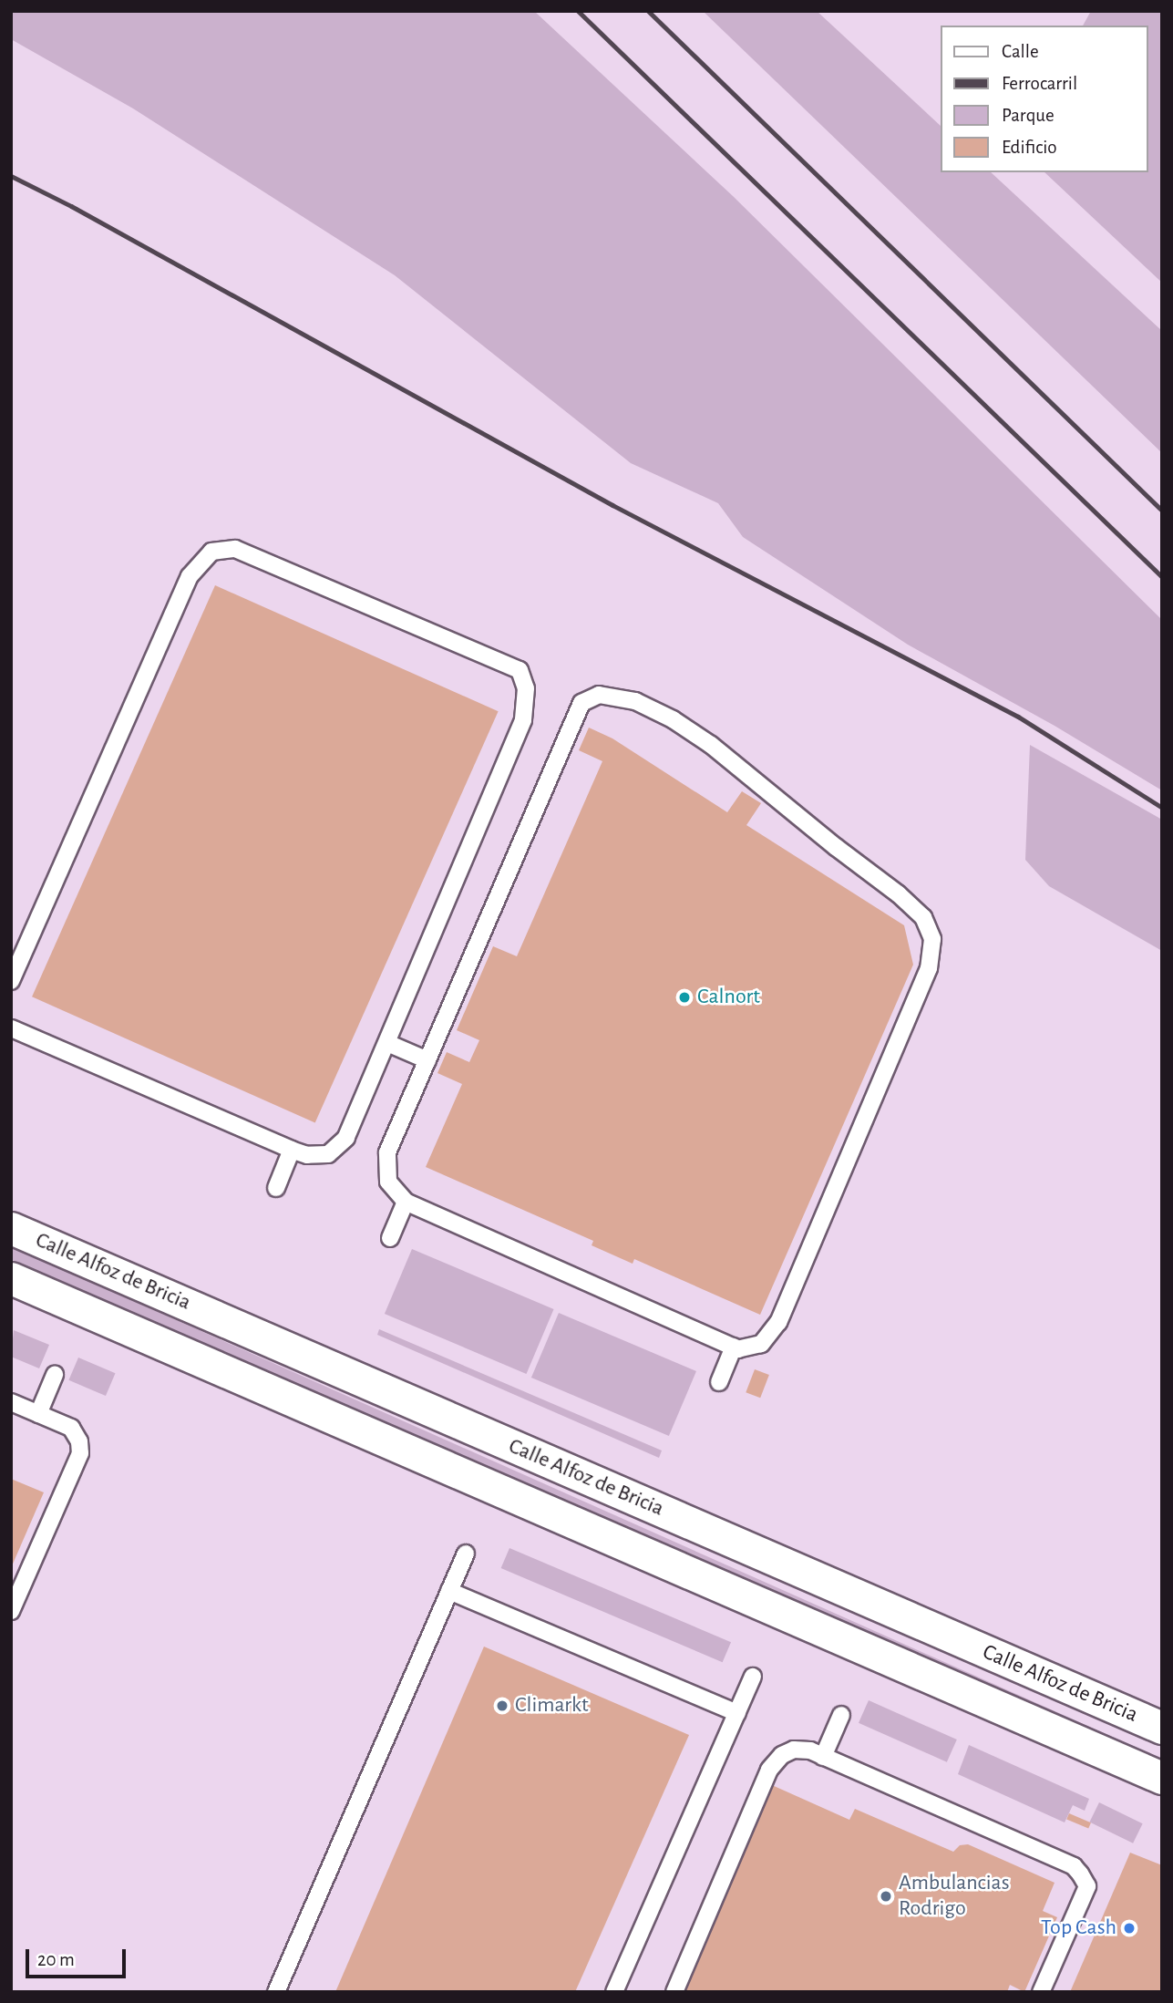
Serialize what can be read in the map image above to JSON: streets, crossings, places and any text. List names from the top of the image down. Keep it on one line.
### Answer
{"streets":{"street":["Calle Alfoz de Bricia"]},"places":["Calnort","Climarkt","Ambulancias Rodrigo","Top Cash"],"legend":["Calle","Ferrocarril","Parque","Edificio"],"scale_bar":"20 m"}
